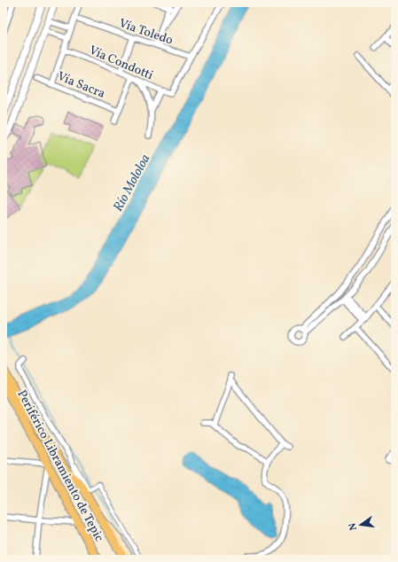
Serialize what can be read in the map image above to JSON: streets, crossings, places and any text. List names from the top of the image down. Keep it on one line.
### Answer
{"streets":{"highway":["Periférico Libramiento de Tepic"],"street":["Vía Toledo","Vía Condotti","Vía Sacra"]},"crossings":[["Vía Toledo","Vía Condotti"]],"water":["Río Mololoa"],"north":"left"}
